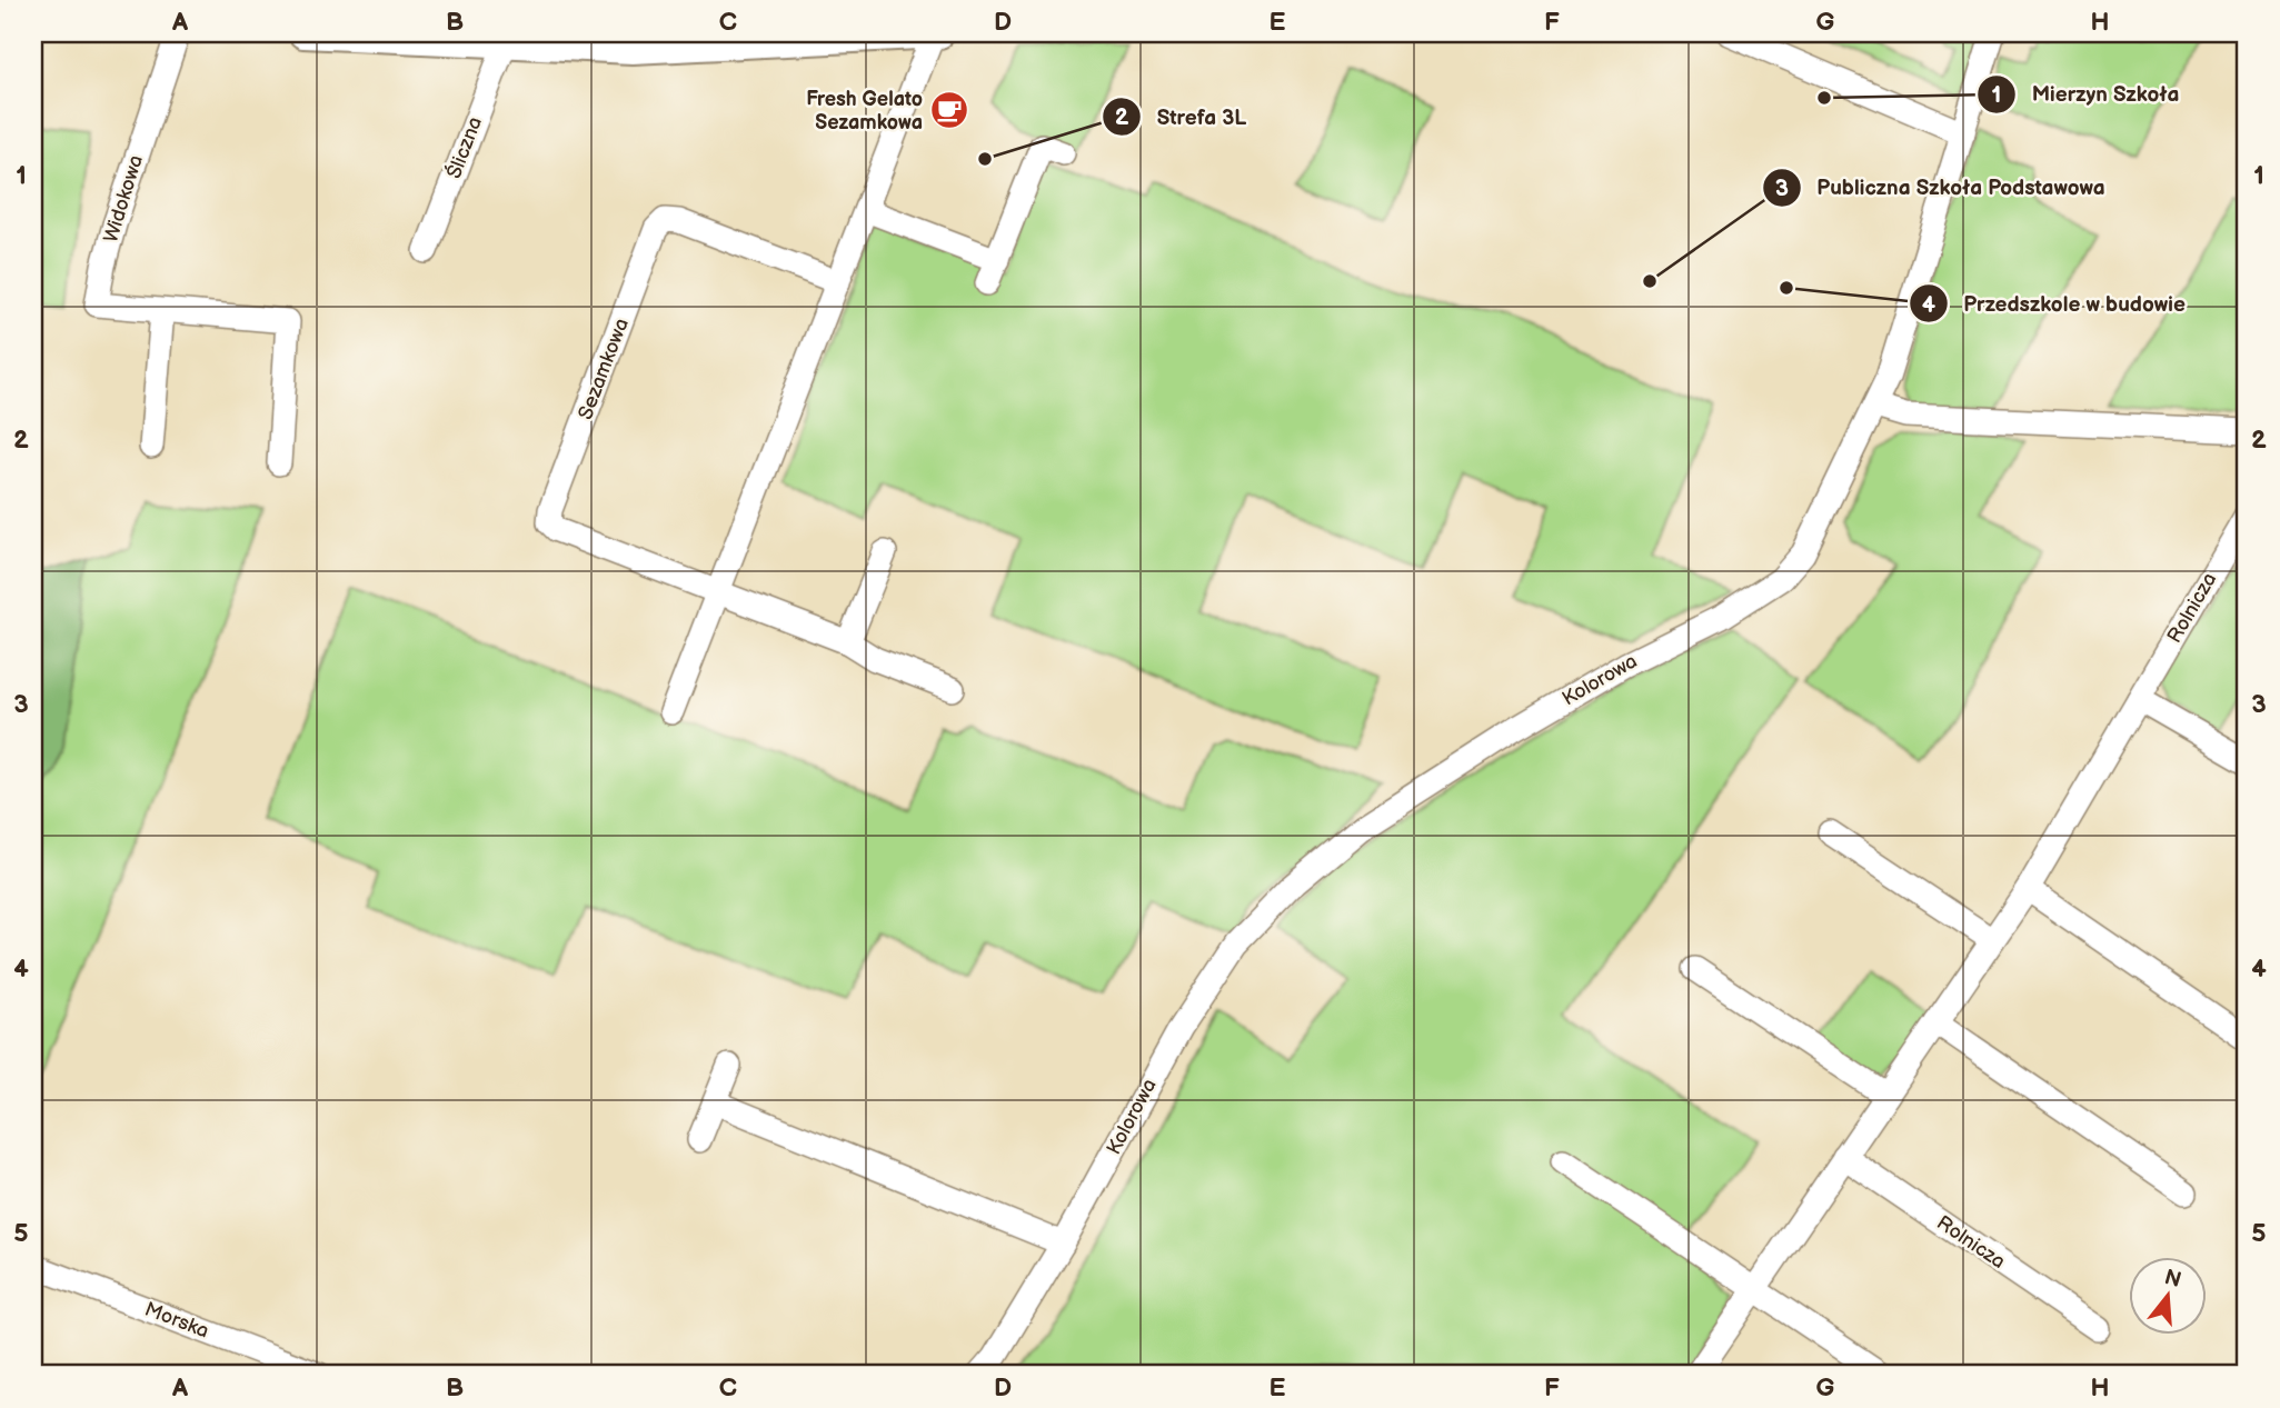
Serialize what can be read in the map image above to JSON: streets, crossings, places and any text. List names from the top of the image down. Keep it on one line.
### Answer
{"streets":{"street":["Śliczna","Widokowa","Sezamkowa","Rolnicza","Kolorowa","Morska"]},"places":{"other":["Mierzyn Szkoła","Strefa 3L","Publiczna Szkoła Podstawowa","Przedszkole w budowie"],"cafe":["Fresh Gelato Sezamkowa"]},"north":"top","grid":{"columns":["A","B","C","D","E","F","G","H"],"rows":["1","2","3","4","5"]}}
